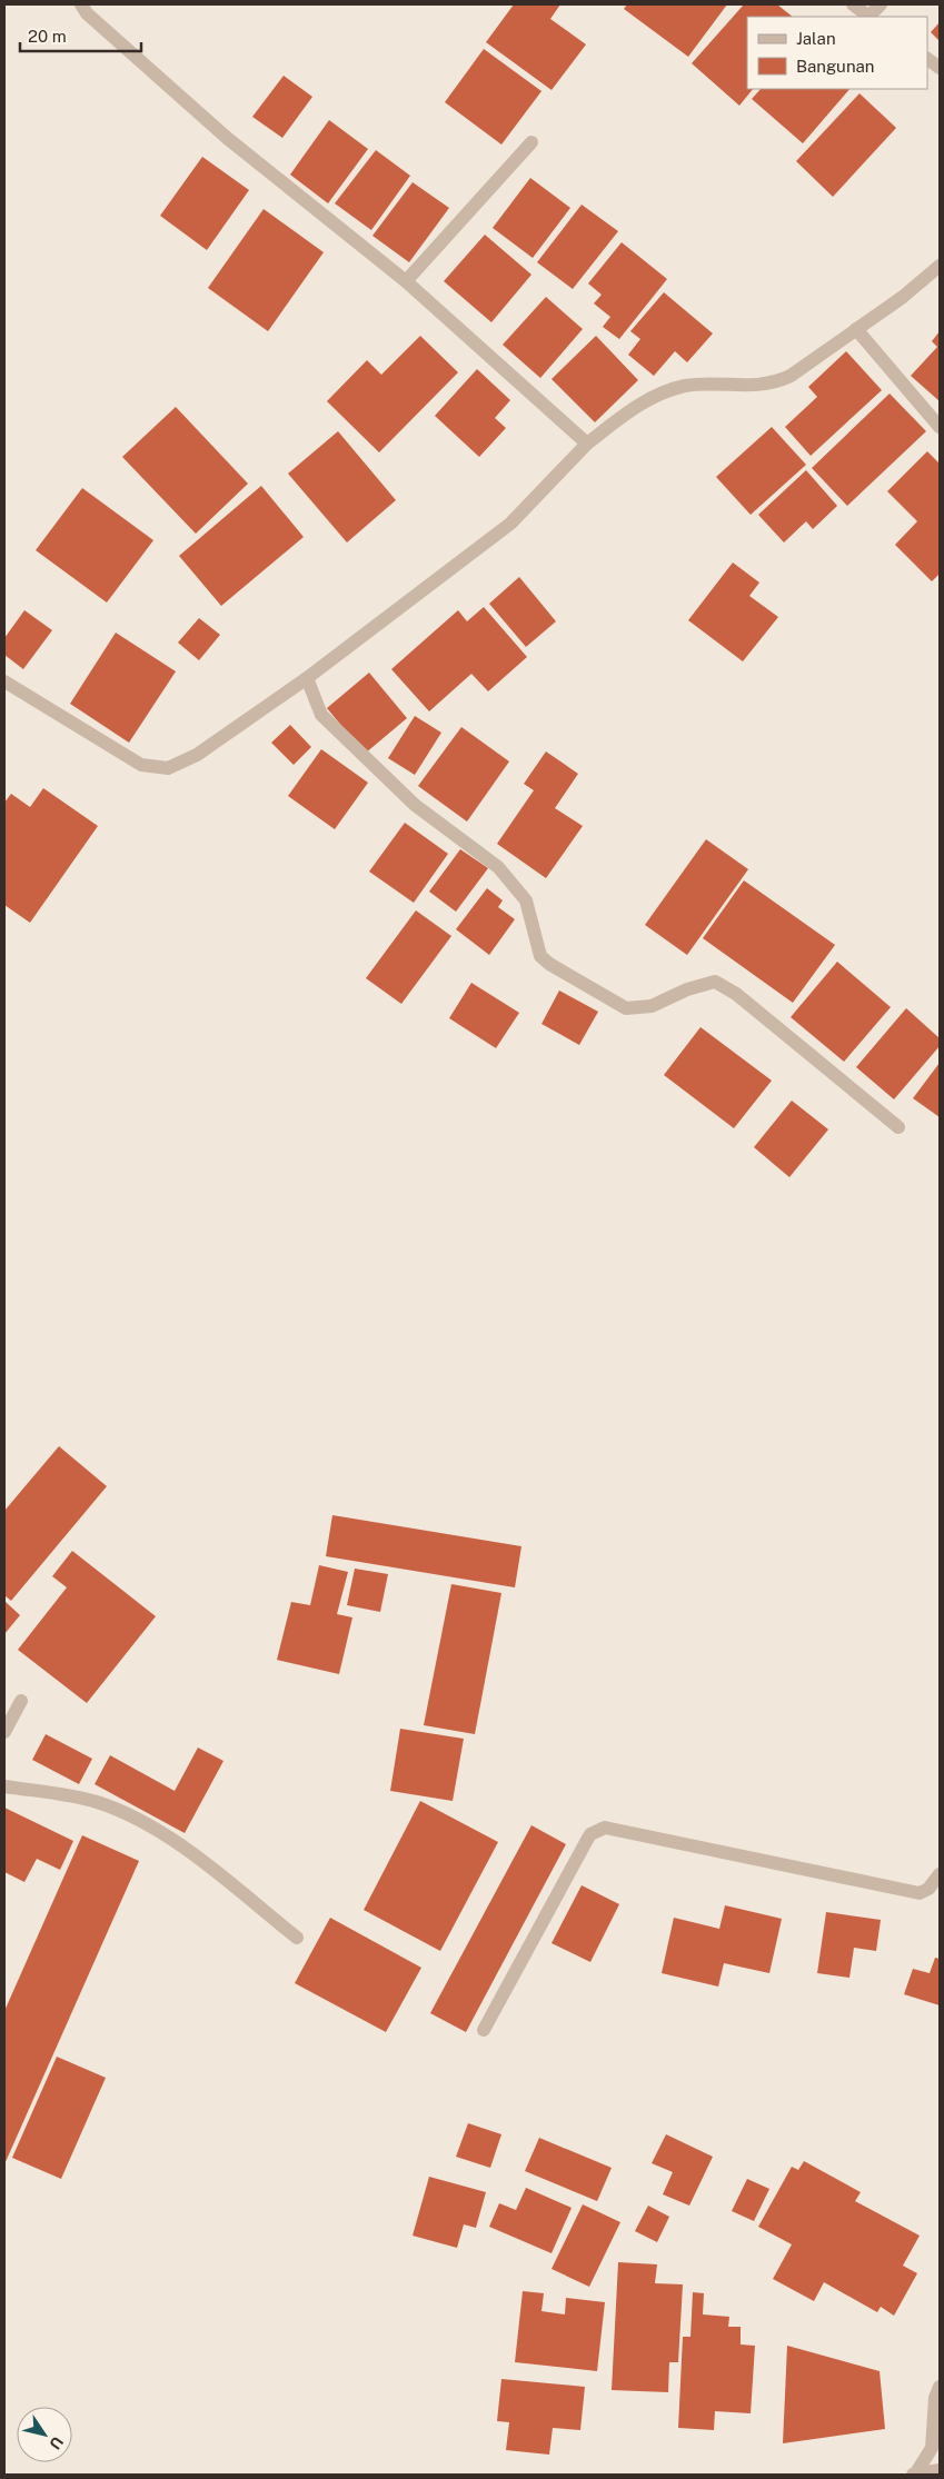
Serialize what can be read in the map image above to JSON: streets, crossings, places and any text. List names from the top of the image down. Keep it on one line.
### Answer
{"legend":["Jalan","Bangunan"],"scale_bar":"20 m","north":"bottom right"}
